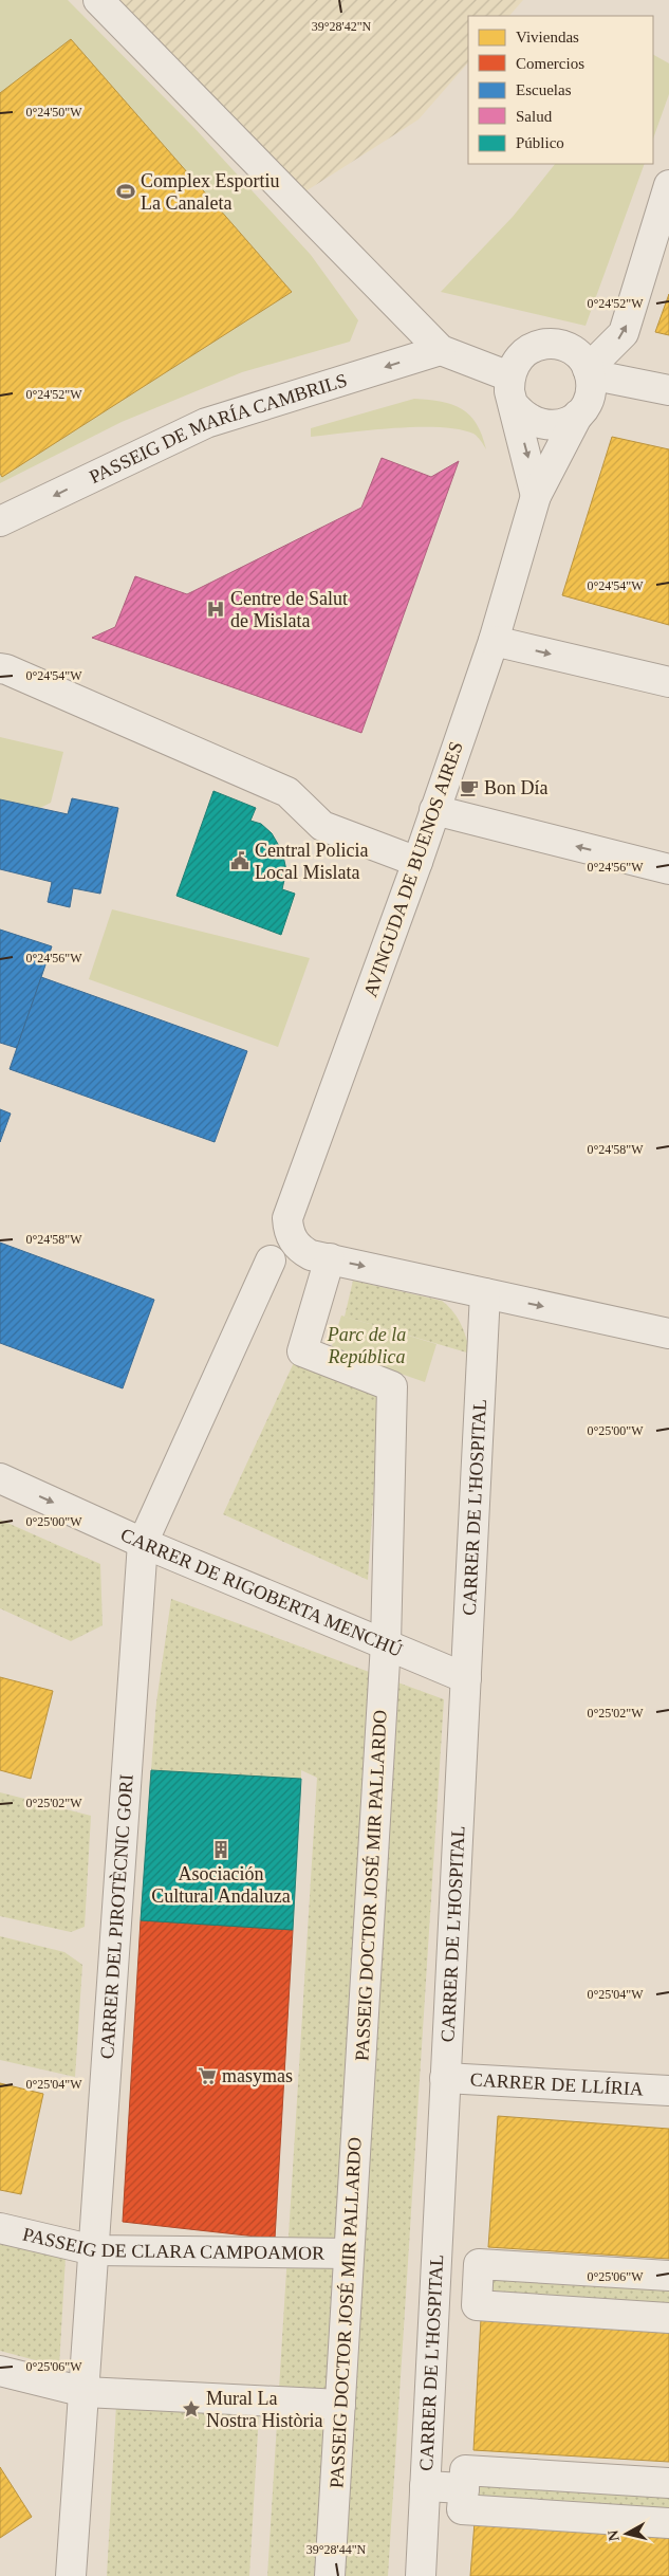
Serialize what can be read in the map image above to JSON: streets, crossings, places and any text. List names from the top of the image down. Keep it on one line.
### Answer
{"streets":{"street":["PASSEIG DE MARÍA CAMBRILS","AVINGUDA DE BUENOS AIRES","CARRER DE L'HOSPITAL","CARRER DE RIGOBERTA MENCHÚ","PASSEIG DOCTOR JOSÉ MIR PALLARDO","CARRER DEL PIROTÈCNIC GORI","CARRER DE LLÍRIA","PASSEIG DE CLARA CAMPOAMOR"]},"crossings":[["AVINGUDA DE BUENOS AIRES","PASSEIG DOCTOR JOSÉ MIR PALLARDO"],["CARRER DE L'HOSPITAL","CARRER DE RIGOBERTA MENCHÚ"],["CARRER DE L'HOSPITAL","CARRER DE LLÍRIA"],["CARRER DE RIGOBERTA MENCHÚ","PASSEIG DOCTOR JOSÉ MIR PALLARDO"],["CARRER DE RIGOBERTA MENCHÚ","CARRER DEL PIROTÈCNIC GORI"],["PASSEIG DOCTOR JOSÉ MIR PALLARDO","PASSEIG DE CLARA CAMPOAMOR"],["CARRER DEL PIROTÈCNIC GORI","PASSEIG DE CLARA CAMPOAMOR"]],"one_way":["PASSEIG DE MARÍA CAMBRILS"],"parks":["Parc de la República"],"places":{"sports":["Complex Esportiu La Canaleta"],"hospital":["Centre de Salut de Mislata"],"cafe":["Bon Día"],"public building":["Central Policia Local Mislata"],"building":["Asociación Cultural Andaluza"],"supermarket":["masymas"],"place":["Mural La Nostra Història"]},"legend":["Viviendas","Comercios","Escuelas","Salud","Público"],"north":"left","coordinates":["39°28'42\"N","0°24'50\"W","0°24'52\"W","0°24'54\"W","0°24'56\"W","0°24'58\"W","0°25'00\"W","0°25'02\"W","0°25'04\"W","0°25'06\"W","39°28'44\"N"]}
